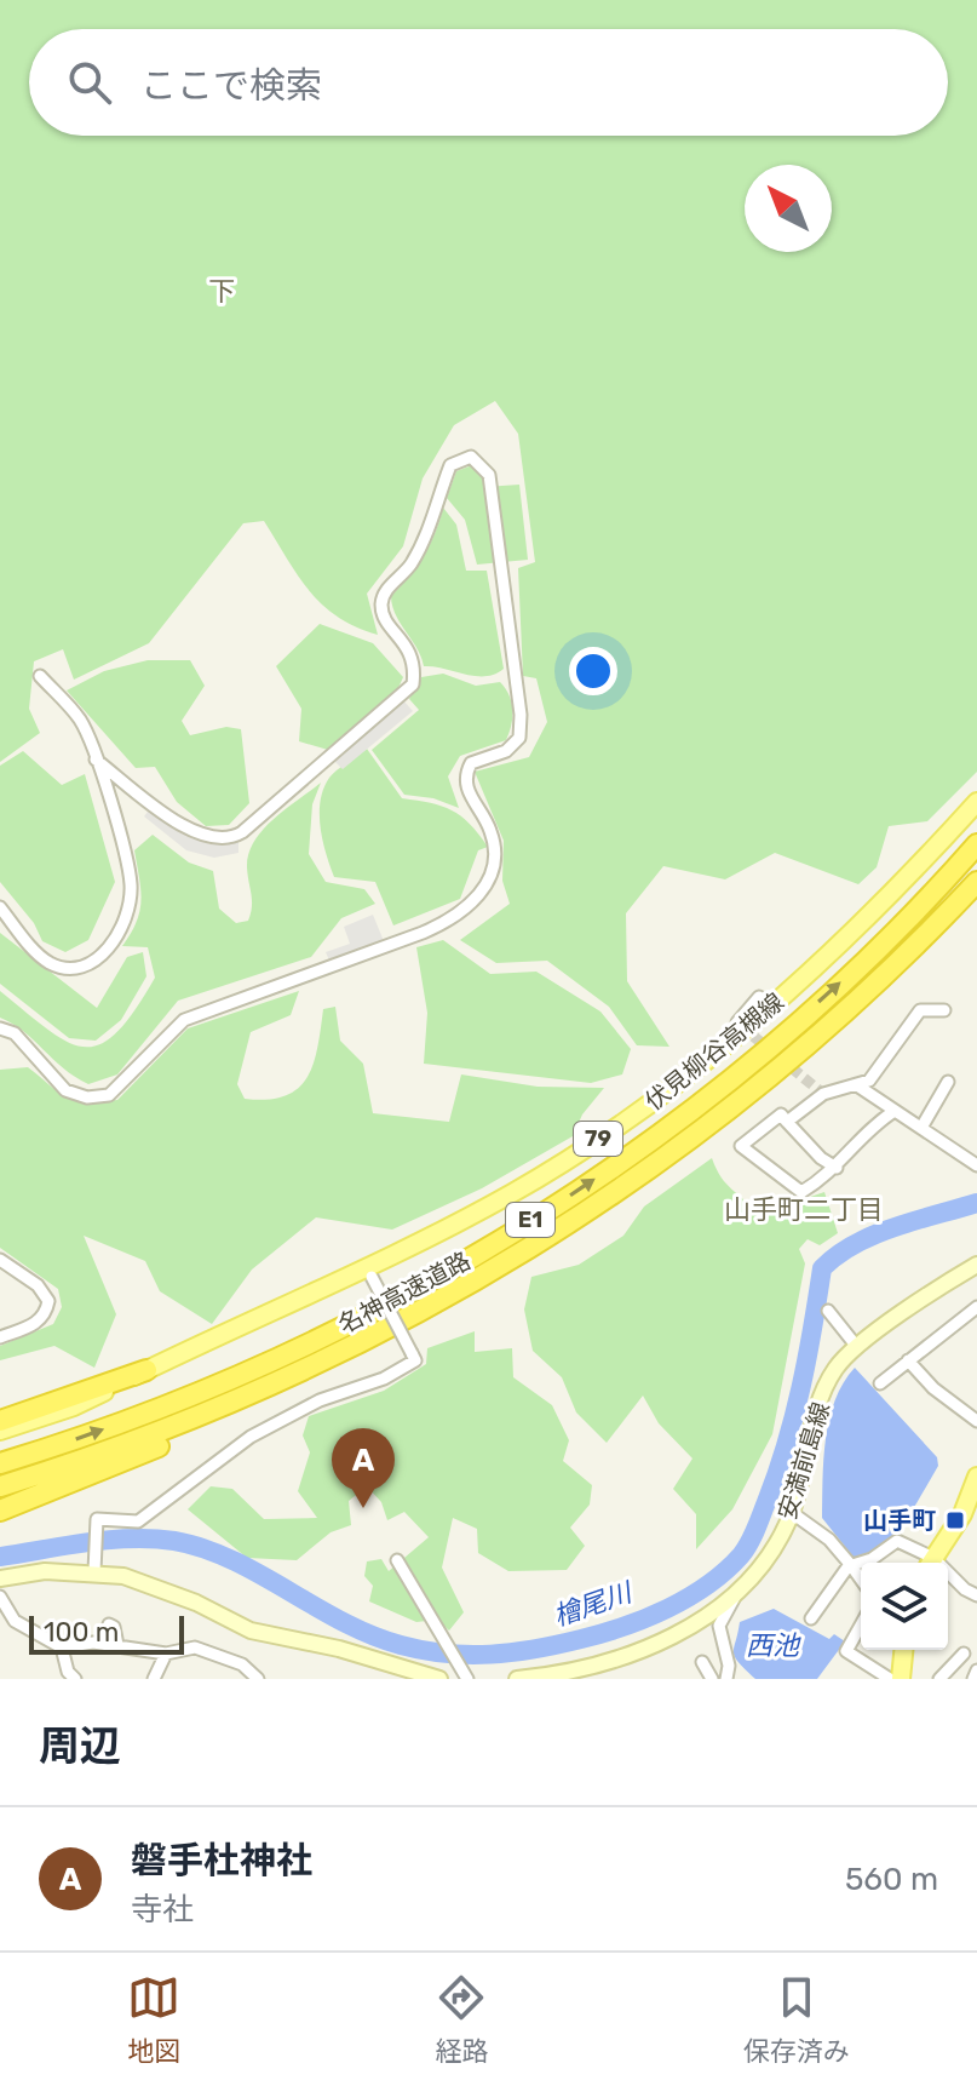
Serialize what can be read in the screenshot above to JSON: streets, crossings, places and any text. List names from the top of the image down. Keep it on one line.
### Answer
{"streets":{"highway":["E1","名神高速道路"],"main road":["伏見柳谷高槻線","79","安満前島線"]},"districts":["下","山手町二丁目"],"water":["檜尾川","西池"],"places":{"transit":["山手町"]},"scale_bar":"100 m","north":"top left","page":{"search":"ここで検索","pins":"A","scale":"100 m","heading":"周辺","list":[{"mark":"A","name":"磐手杜神社","note":"寺社","value":"560 m"}],"nav":["地図","経路","保存済み"]}}
